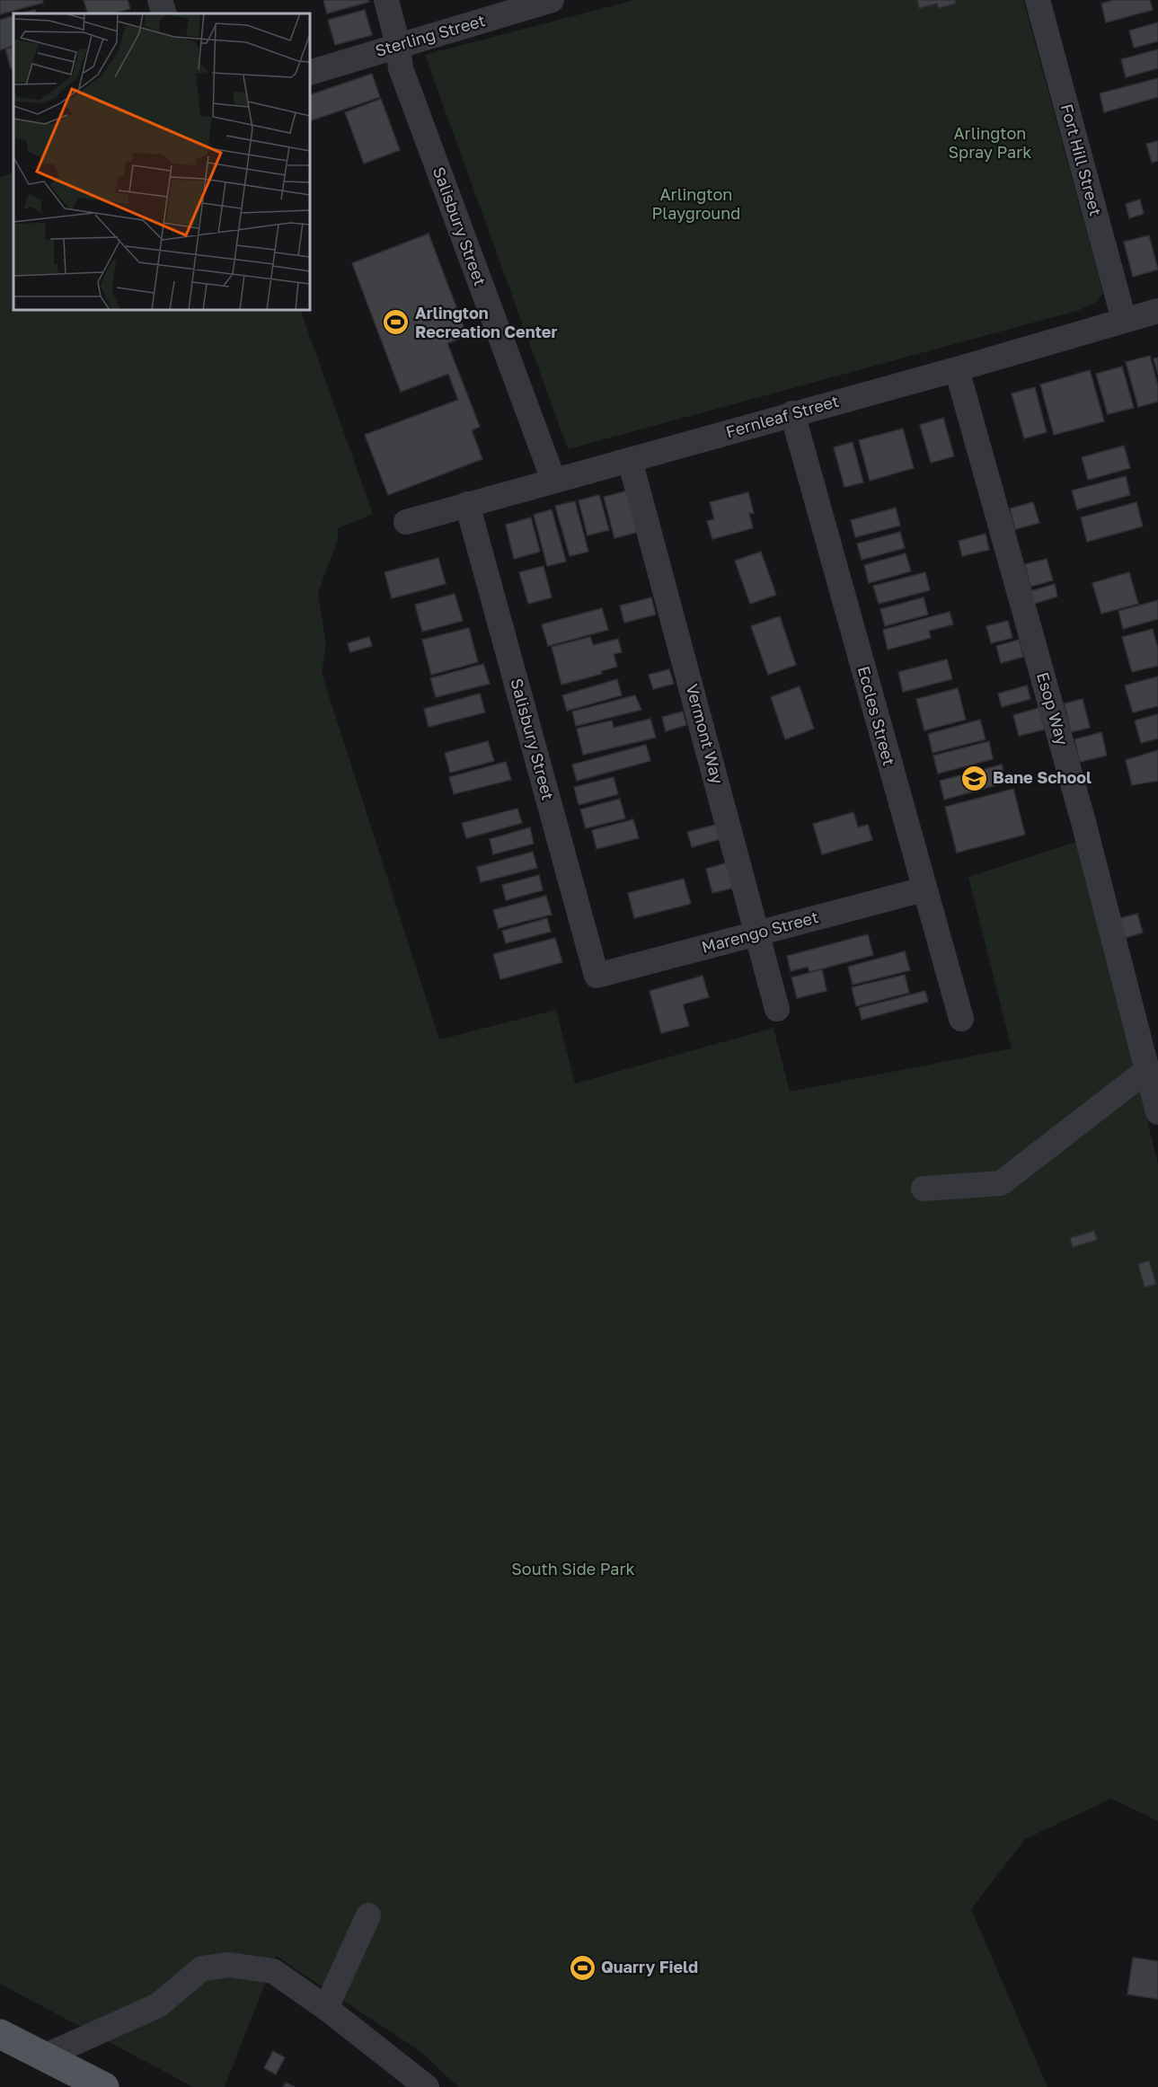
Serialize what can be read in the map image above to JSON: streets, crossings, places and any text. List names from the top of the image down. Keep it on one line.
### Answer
{"streets":{"street":["Sterling Street","Fort Hill Street","Salisbury Street","Fernleaf Street","Esop Way","Eccles Street","Vermont Way","Marengo Street"]},"crossings":[["Sterling Street","Salisbury Street"],["Fort Hill Street","Fernleaf Street"],["Salisbury Street","Fernleaf Street"],["Salisbury Street","Marengo Street"],["Fernleaf Street","Esop Way"],["Fernleaf Street","Eccles Street"],["Fernleaf Street","Vermont Way"],["Eccles Street","Marengo Street"],["Vermont Way","Marengo Street"]],"parks":["Arlington Spray Park","Arlington Playground","South Side Park"],"places":{"sports":["Arlington Recreation Center","Quarry Field"],"school or university":["Bane School"]}}
